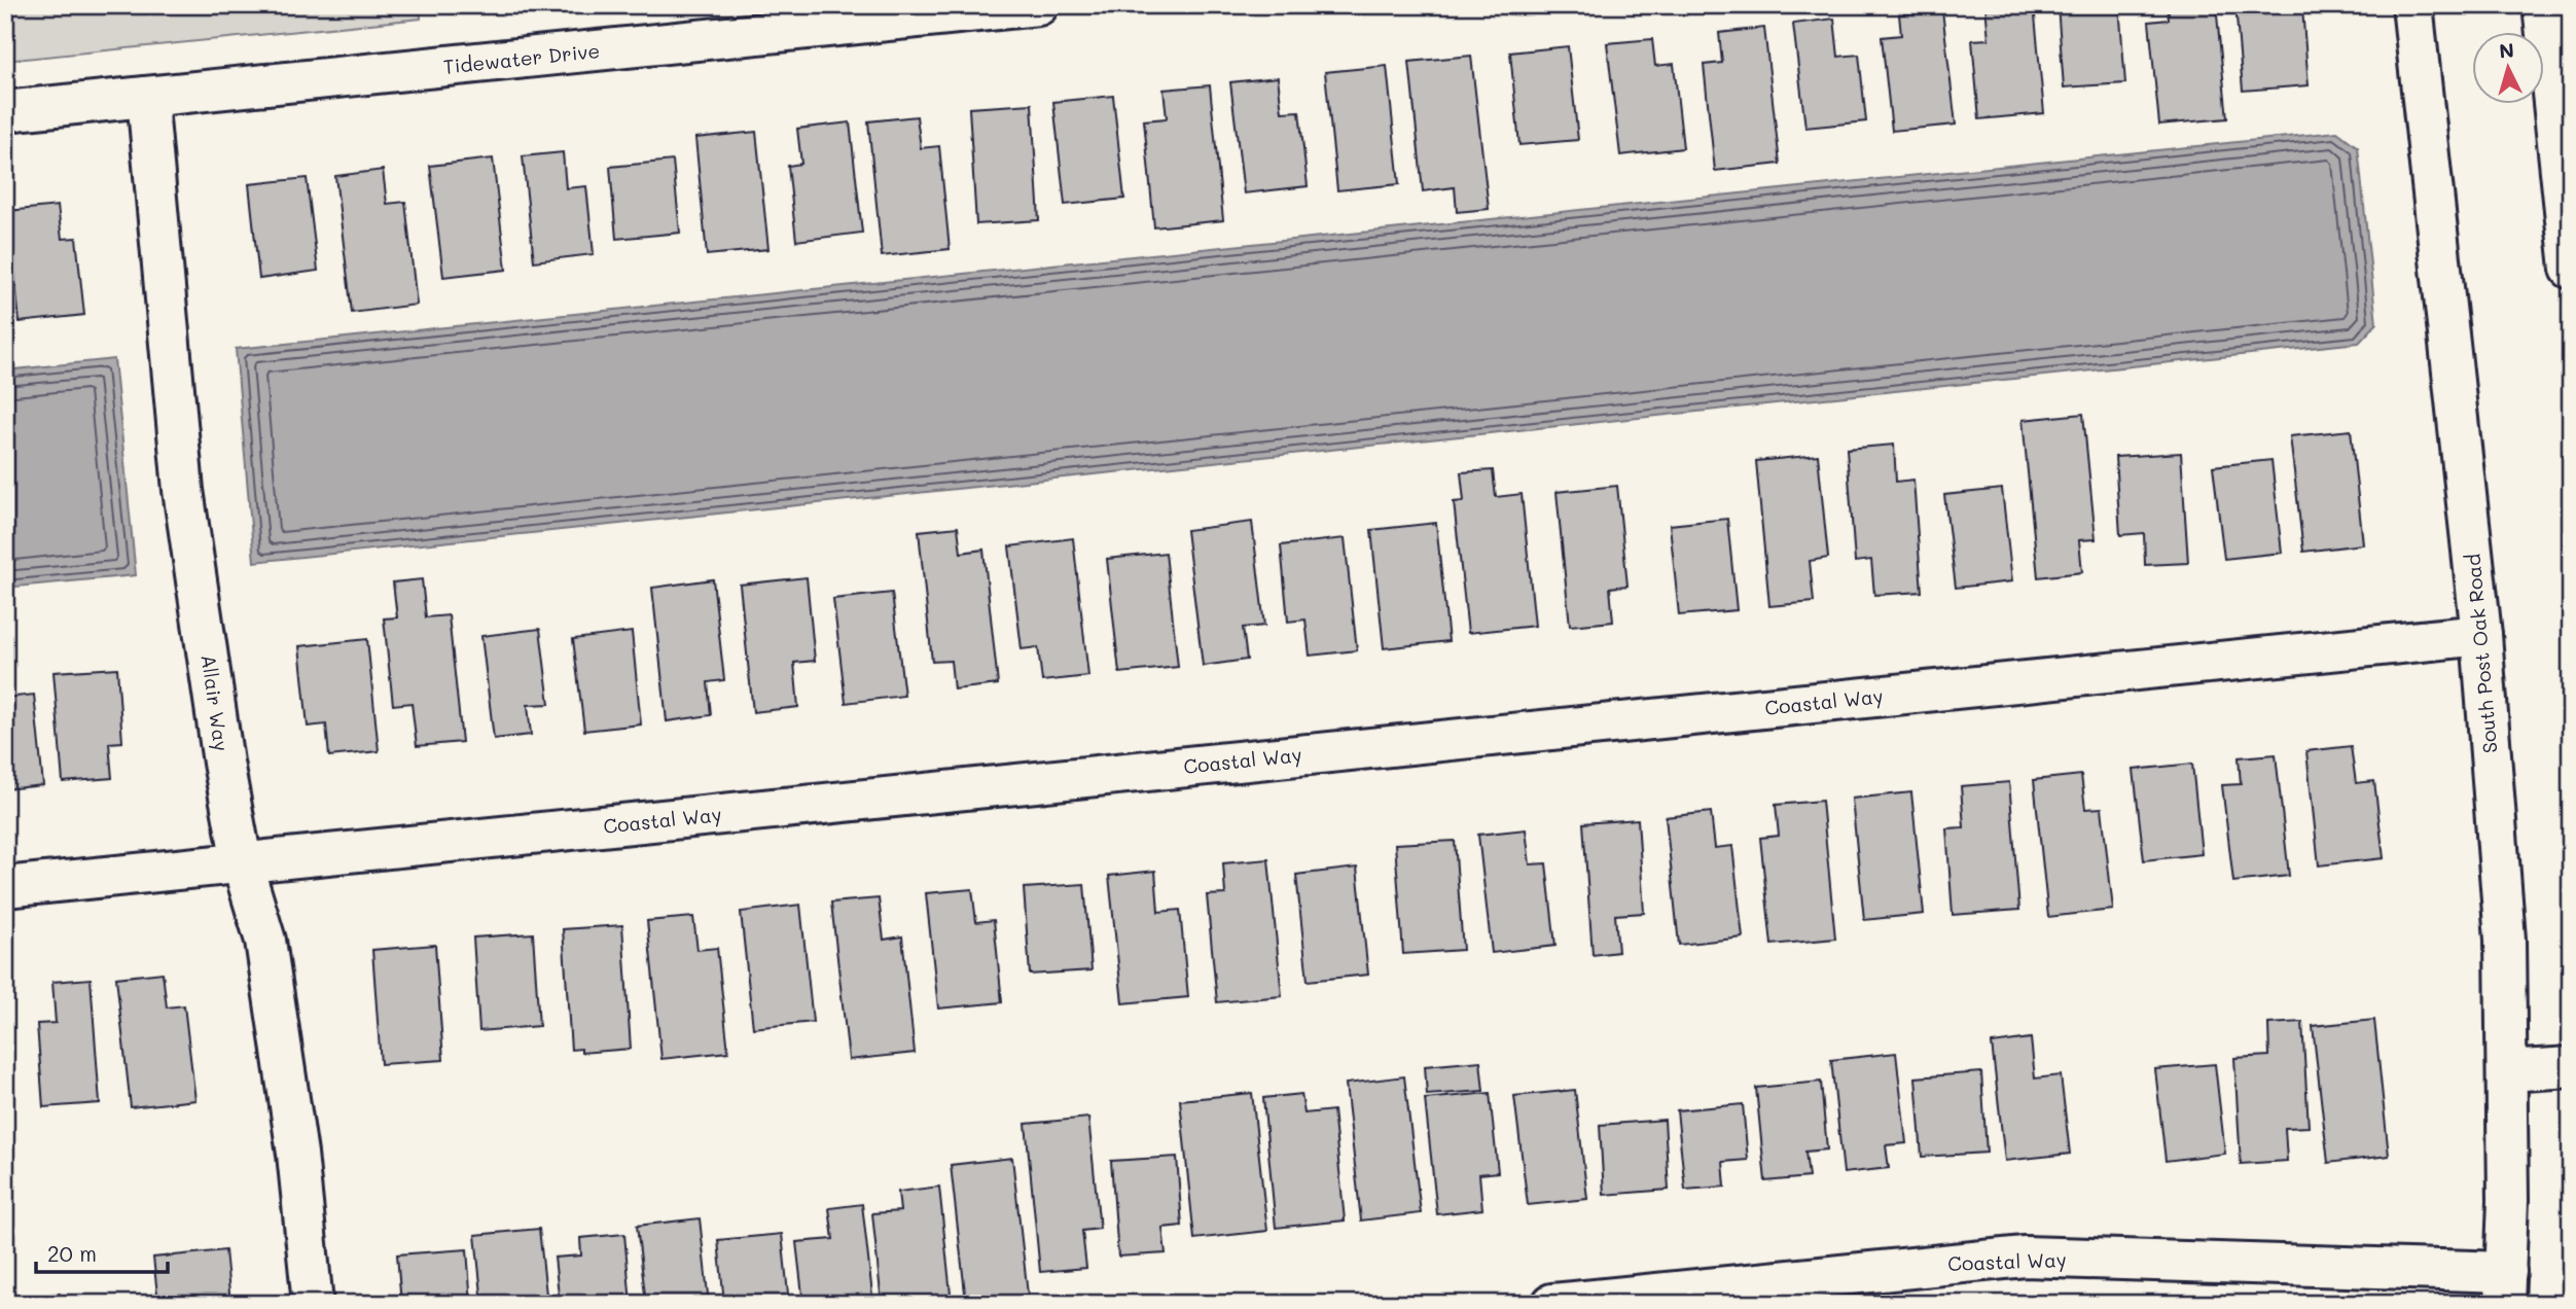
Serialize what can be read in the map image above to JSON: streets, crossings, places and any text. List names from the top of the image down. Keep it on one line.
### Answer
{"streets":{"street":["Tidewater Drive","South Post Oak Road","Coastal Way","Allair Way"]},"crossings":[["Tidewater Drive","Allair Way"],["South Post Oak Road","Coastal Way"],["Coastal Way","Allair Way"]],"scale_bar":"20 m","north":"top"}
